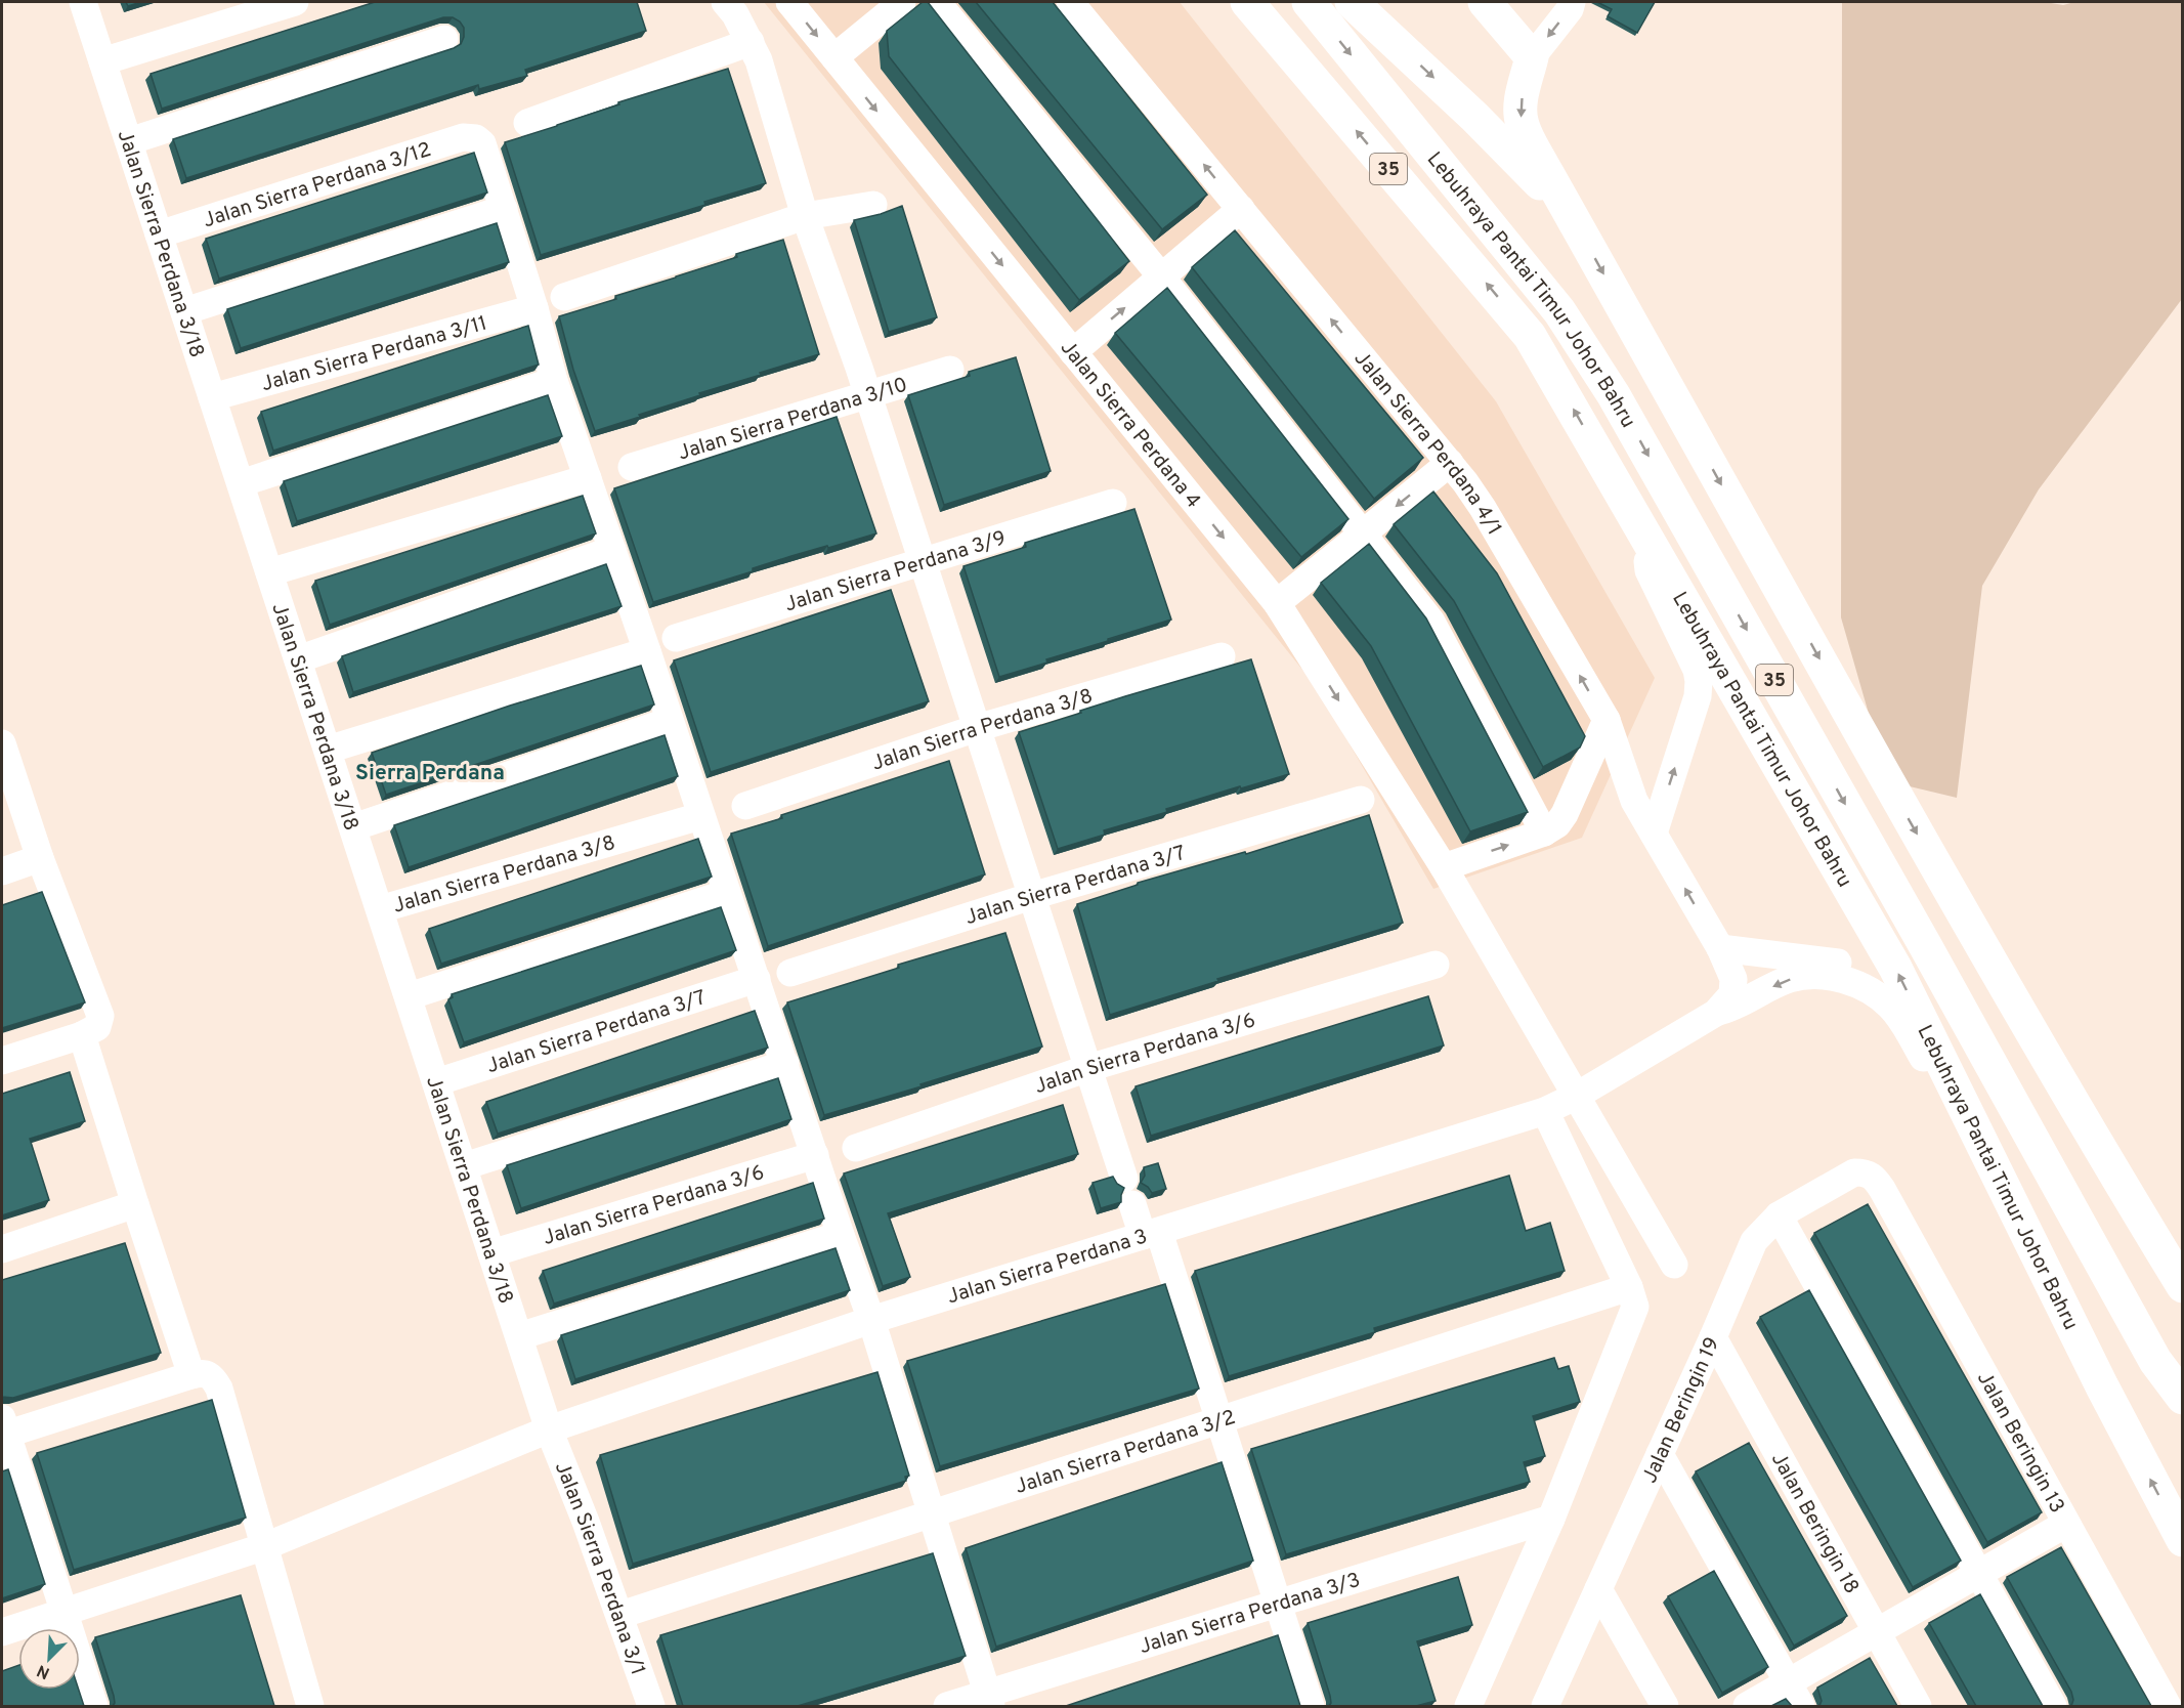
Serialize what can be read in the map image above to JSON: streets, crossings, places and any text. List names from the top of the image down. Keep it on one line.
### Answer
{"streets":{"highway":["35","Lebuhraya Pantai Timur Johor Bahru"],"street":["Jalan Sierra Perdana 3/12","Jalan Sierra Perdana 3/18","Jalan Sierra Perdana 3/11","Jalan Sierra Perdana 3/10","Jalan Sierra Perdana 4","Jalan Sierra Perdana 4/1","Jalan Sierra Perdana 3/9","Jalan Sierra Perdana 3/8","Jalan Sierra Perdana 3/7","Jalan Sierra Perdana 3/6","Jalan Sierra Perdana 3","Jalan Beringin 19","Jalan Beringin 13","Jalan Sierra Perdana 3/2","Jalan Beringin 18","Jalan Sierra Perdana 3/1","Jalan Sierra Perdana 3/3"]},"crossings":[["Jalan Sierra Perdana 3/12","Jalan Sierra Perdana 3/18"],["Jalan Sierra Perdana 3/18","Jalan Sierra Perdana 3/11"],["Jalan Sierra Perdana 3/18","Jalan Sierra Perdana 3/8"],["Jalan Sierra Perdana 3/18","Jalan Sierra Perdana 3/7"],["Jalan Sierra Perdana 3/18","Jalan Sierra Perdana 3/6"],["Jalan Sierra Perdana 3/18","Jalan Sierra Perdana 3"],["Jalan Sierra Perdana 3/18","Jalan Sierra Perdana 3/1"],["Jalan Sierra Perdana 4","Jalan Sierra Perdana 3"],["Jalan Sierra Perdana 4/1","Jalan Sierra Perdana 3"],["Jalan Sierra Perdana 3","Jalan Sierra Perdana 3/1"],["Jalan Beringin 19","Jalan Beringin 13"],["Jalan Beringin 19","Jalan Beringin 18"],["Jalan Sierra Perdana 3/2","Jalan Sierra Perdana 3/1"]],"districts":["Sierra Perdana"],"north":"bottom left"}
